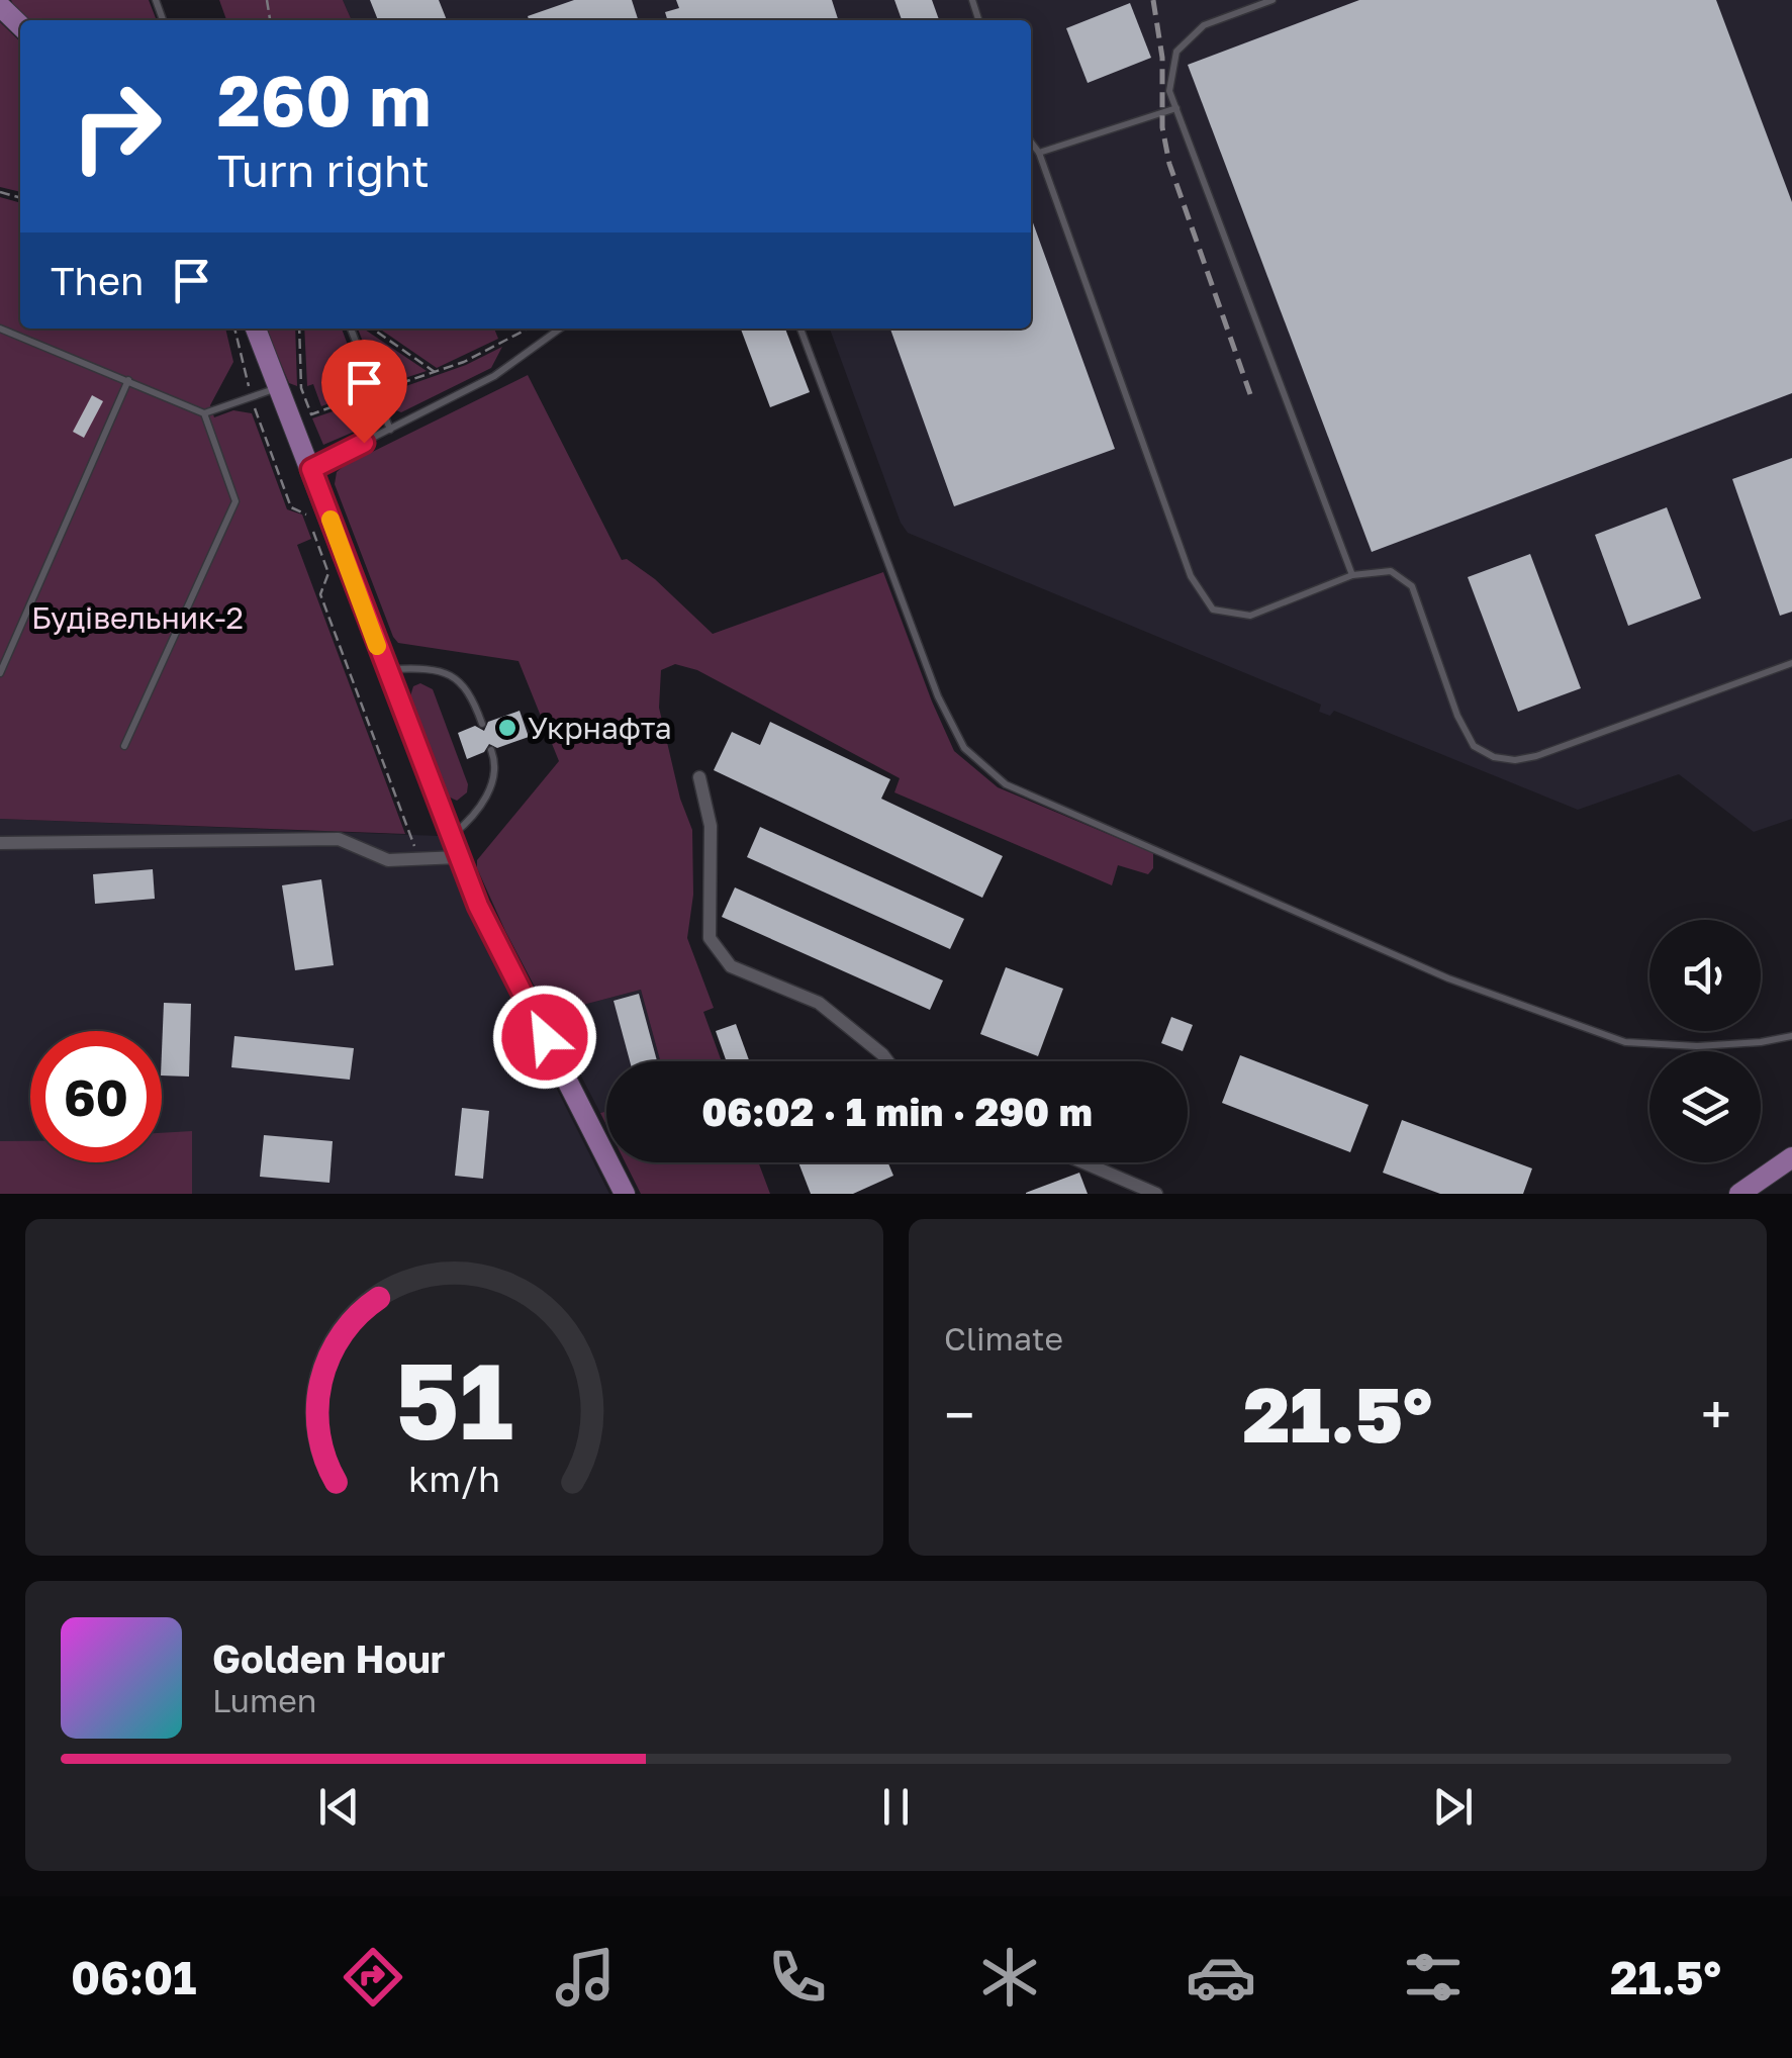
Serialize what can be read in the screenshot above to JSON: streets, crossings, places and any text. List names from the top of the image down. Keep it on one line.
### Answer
{"parks":["Будівельник-2"],"places":["Укрнафта"],"page":{"turn":["260 m","Turn right"],"then":"Then","limit":"60","trip":"06:02 · 1 min · 290 m","tile":"Climate","heat":["−","21.5°","+"],"song":["Golden Hour","Lumen"],"tabs":["06:01","21.5°"],"gauge":["51","km/h"]}}
